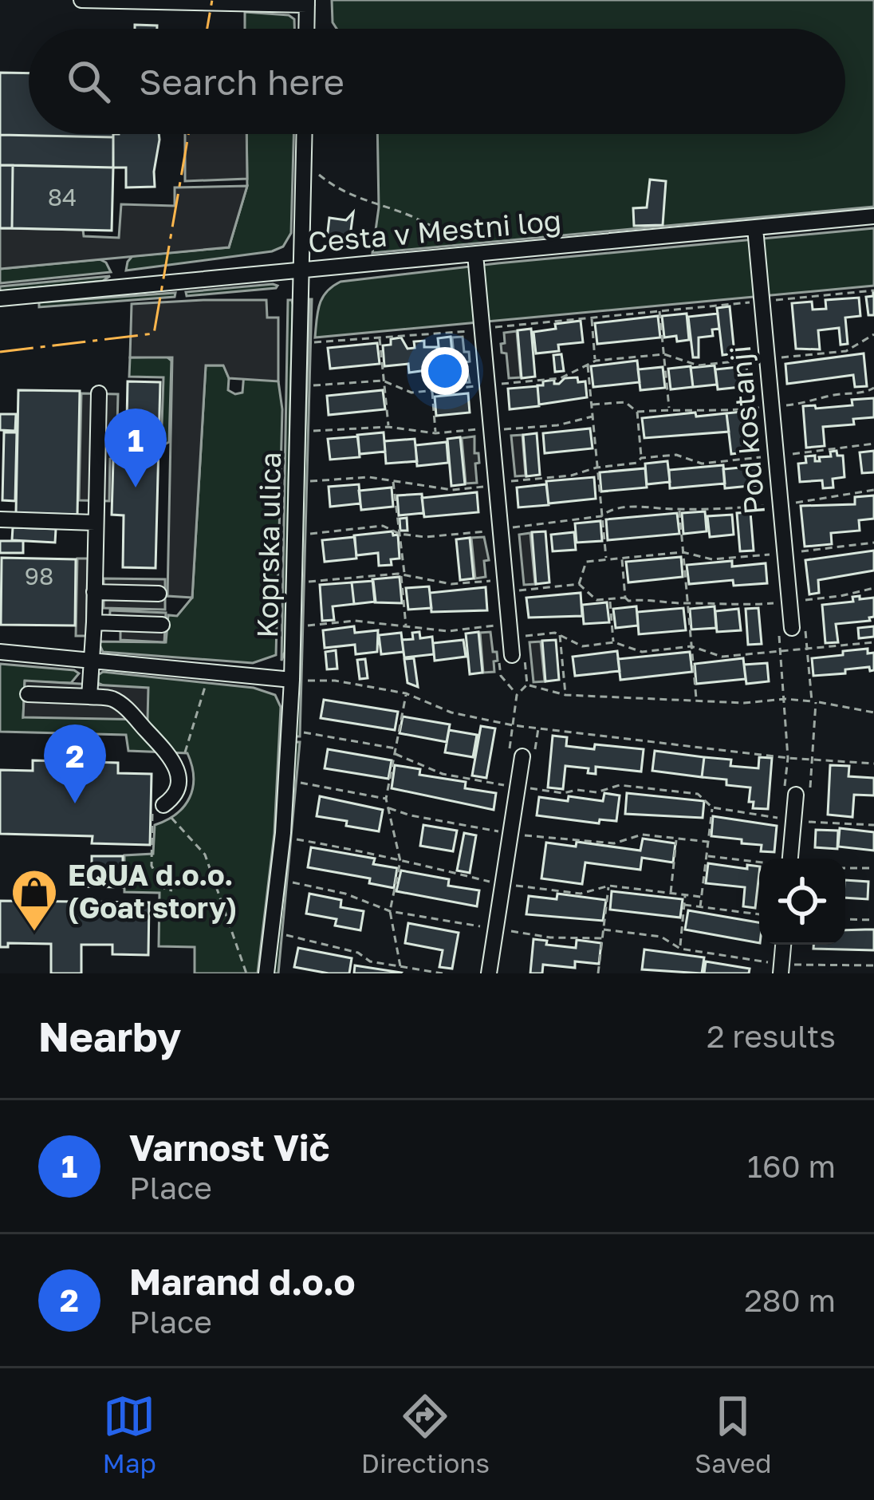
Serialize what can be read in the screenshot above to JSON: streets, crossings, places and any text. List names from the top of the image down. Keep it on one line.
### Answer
{"streets":{"street":["Cesta v Mestni log","Pod kostanji","Koprska ulica"]},"crossings":[["Cesta v Mestni log","Pod kostanji"],["Cesta v Mestni log","Koprska ulica"]],"places":{"shop":["EQUA d.o.o. (Goat story)"]},"house_numbers":["84","98"],"page":{"search":"Search here","pins":["1","2"],"heading":["Nearby","2 results"],"list":[{"mark":"1","name":"Varnost Vič","note":"Place","value":"160 m"},{"mark":"2","name":"Marand d.o.o","note":"Place","value":"280 m"}],"nav":["Map","Directions","Saved"]}}
